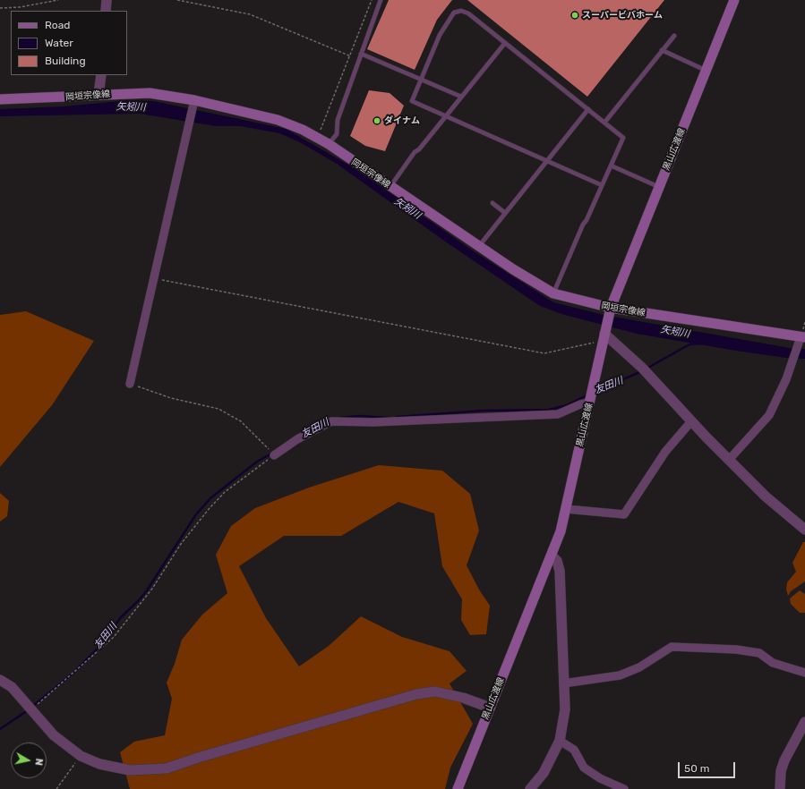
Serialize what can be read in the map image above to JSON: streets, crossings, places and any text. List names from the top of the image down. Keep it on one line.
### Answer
{"streets":{"main road":["岡垣宗像線","黒山広渡線"]},"crossings":[["岡垣宗像線","黒山広渡線"]],"water":["矢矧川","友田川"],"places":["スーパービバホーム","ダイナム"],"legend":["Road","Water","Building"],"scale_bar":"50 m","north":"right"}
